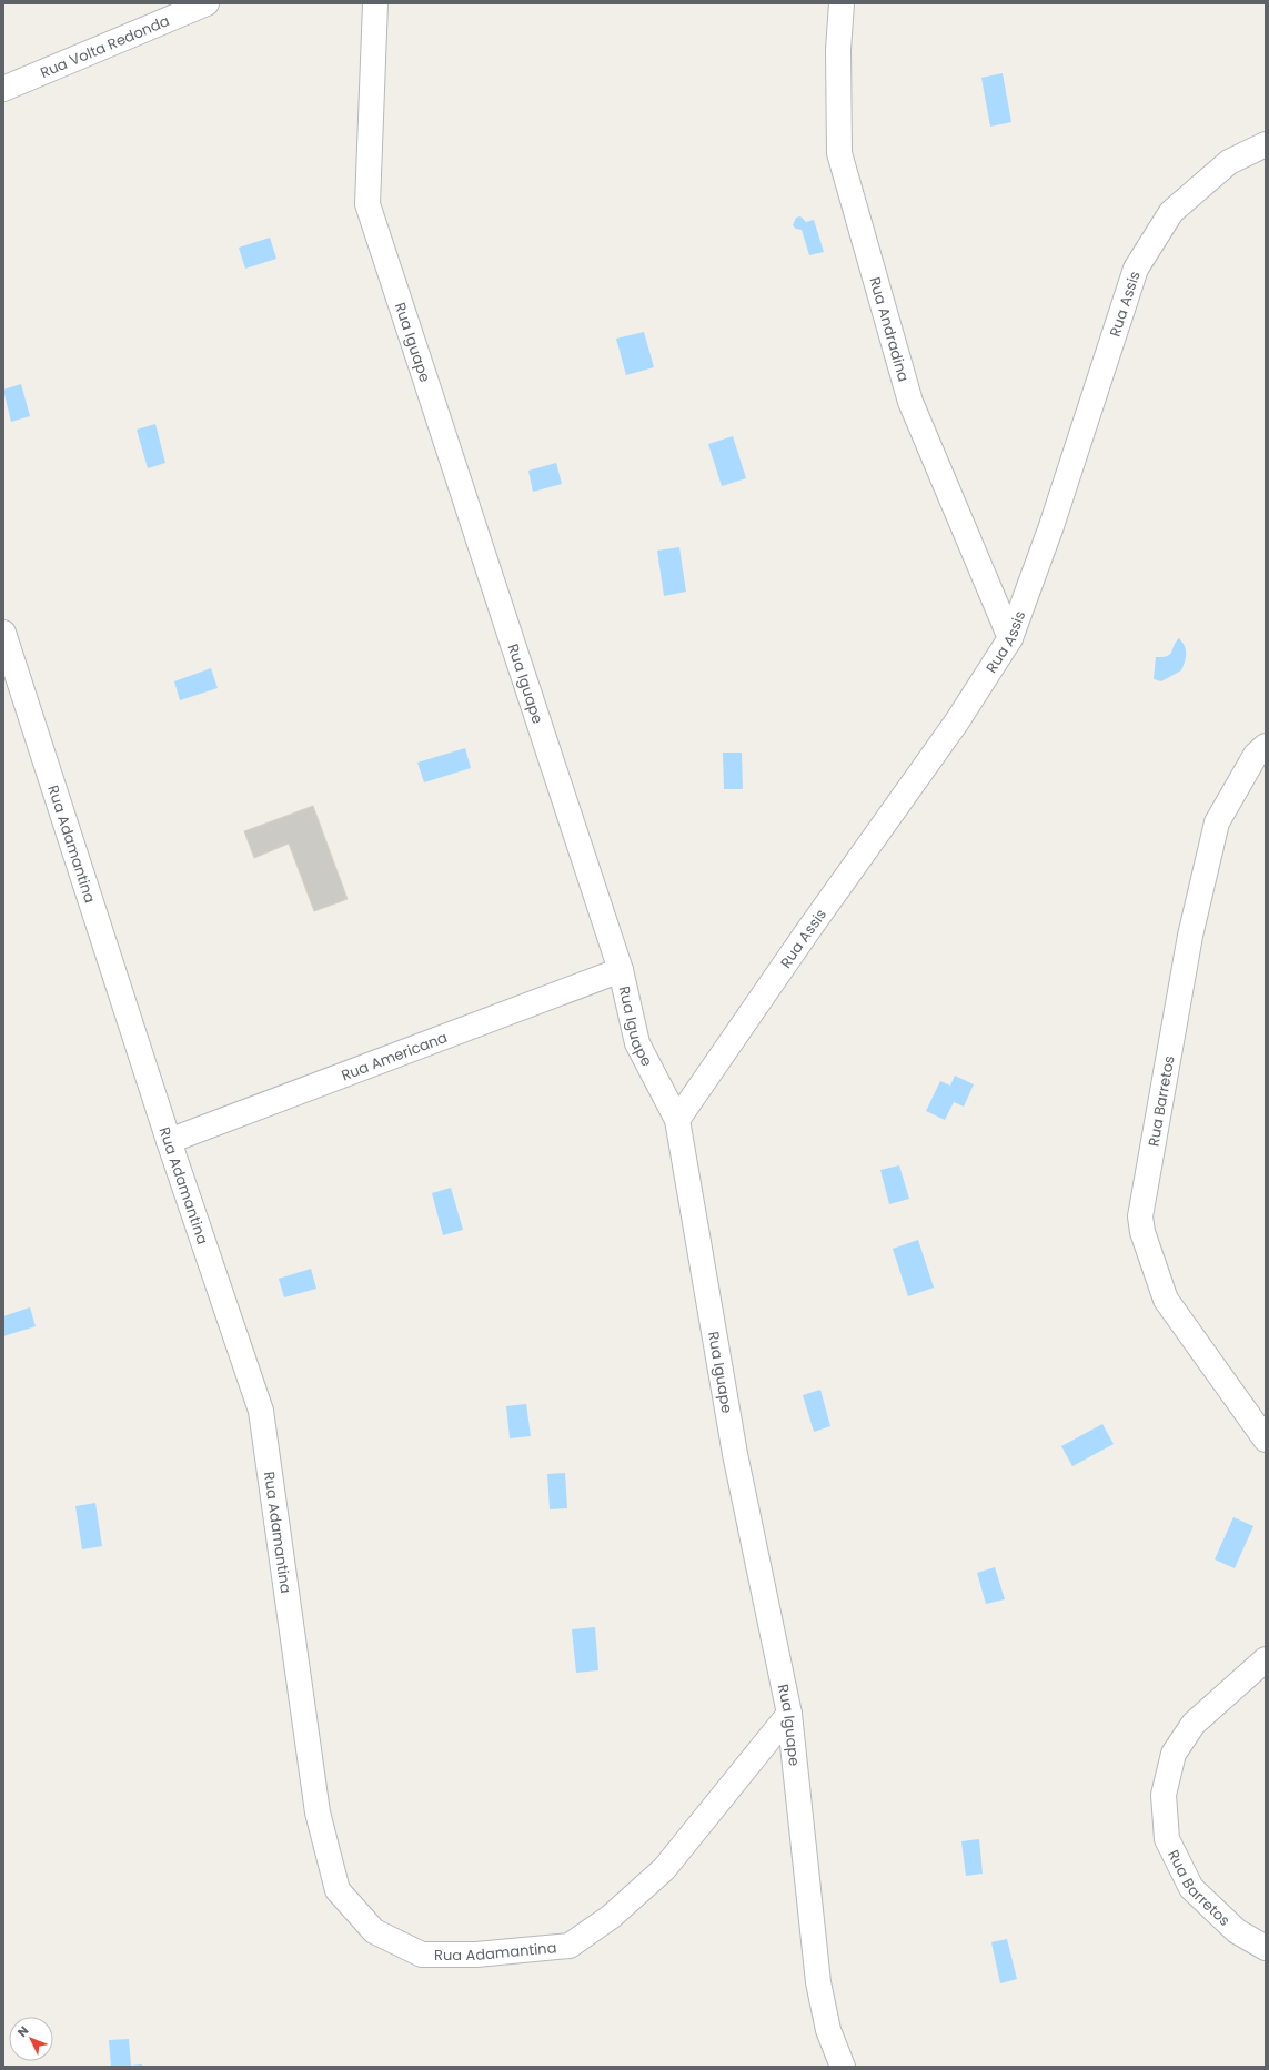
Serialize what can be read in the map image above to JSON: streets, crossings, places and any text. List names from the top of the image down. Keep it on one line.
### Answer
{"streets":{"street":["Rua Volta Redonda","Rua Assis","Rua Andradina","Rua Iguape","Rua Adamantina","Rua Americana","Rua Barretos"]},"crossings":[["Rua Assis","Rua Andradina"],["Rua Assis","Rua Iguape"],["Rua Iguape","Rua Adamantina"],["Rua Iguape","Rua Americana"],["Rua Adamantina","Rua Americana"]],"north":"top left"}
